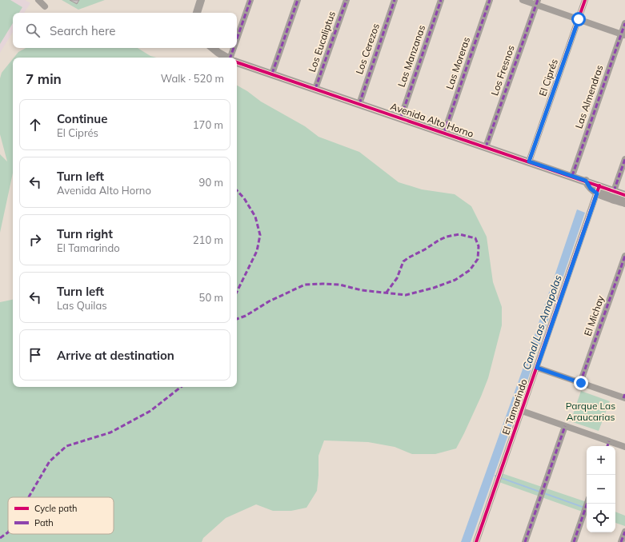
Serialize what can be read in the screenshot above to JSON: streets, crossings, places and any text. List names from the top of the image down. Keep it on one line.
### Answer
{"streets":{"street":["Los Eucaliptus","Los Cerezos","Las Manzanas","Las Moreras","Los Fresnos","El Ciprés","Las Almendras","Avenida Alto Horno","El Michay","El Tamarindo"]},"crossings":[["Los Eucaliptus","Avenida Alto Horno"],["Los Cerezos","Avenida Alto Horno"],["Las Manzanas","Avenida Alto Horno"],["Las Moreras","Avenida Alto Horno"],["Los Fresnos","Avenida Alto Horno"],["El Ciprés","Avenida Alto Horno"],["Las Almendras","Avenida Alto Horno"],["Avenida Alto Horno","El Tamarindo"]],"water":["Canal Las Amapolas"],"parks":["Parque Las Araucarias"],"legend":["Cycle path","Path"],"page":{"search":"Search here","heading":["7 min","Walk · 520 m"],"list":[["Continue","El Ciprés","170 m"],["Turn left","Avenida Alto Horno","90 m"],["Turn right","El Tamarindo","210 m"],["Turn left","Las Quilas","50 m"],"Arrive at destination"],"map_buttons":["+","−"]}}
